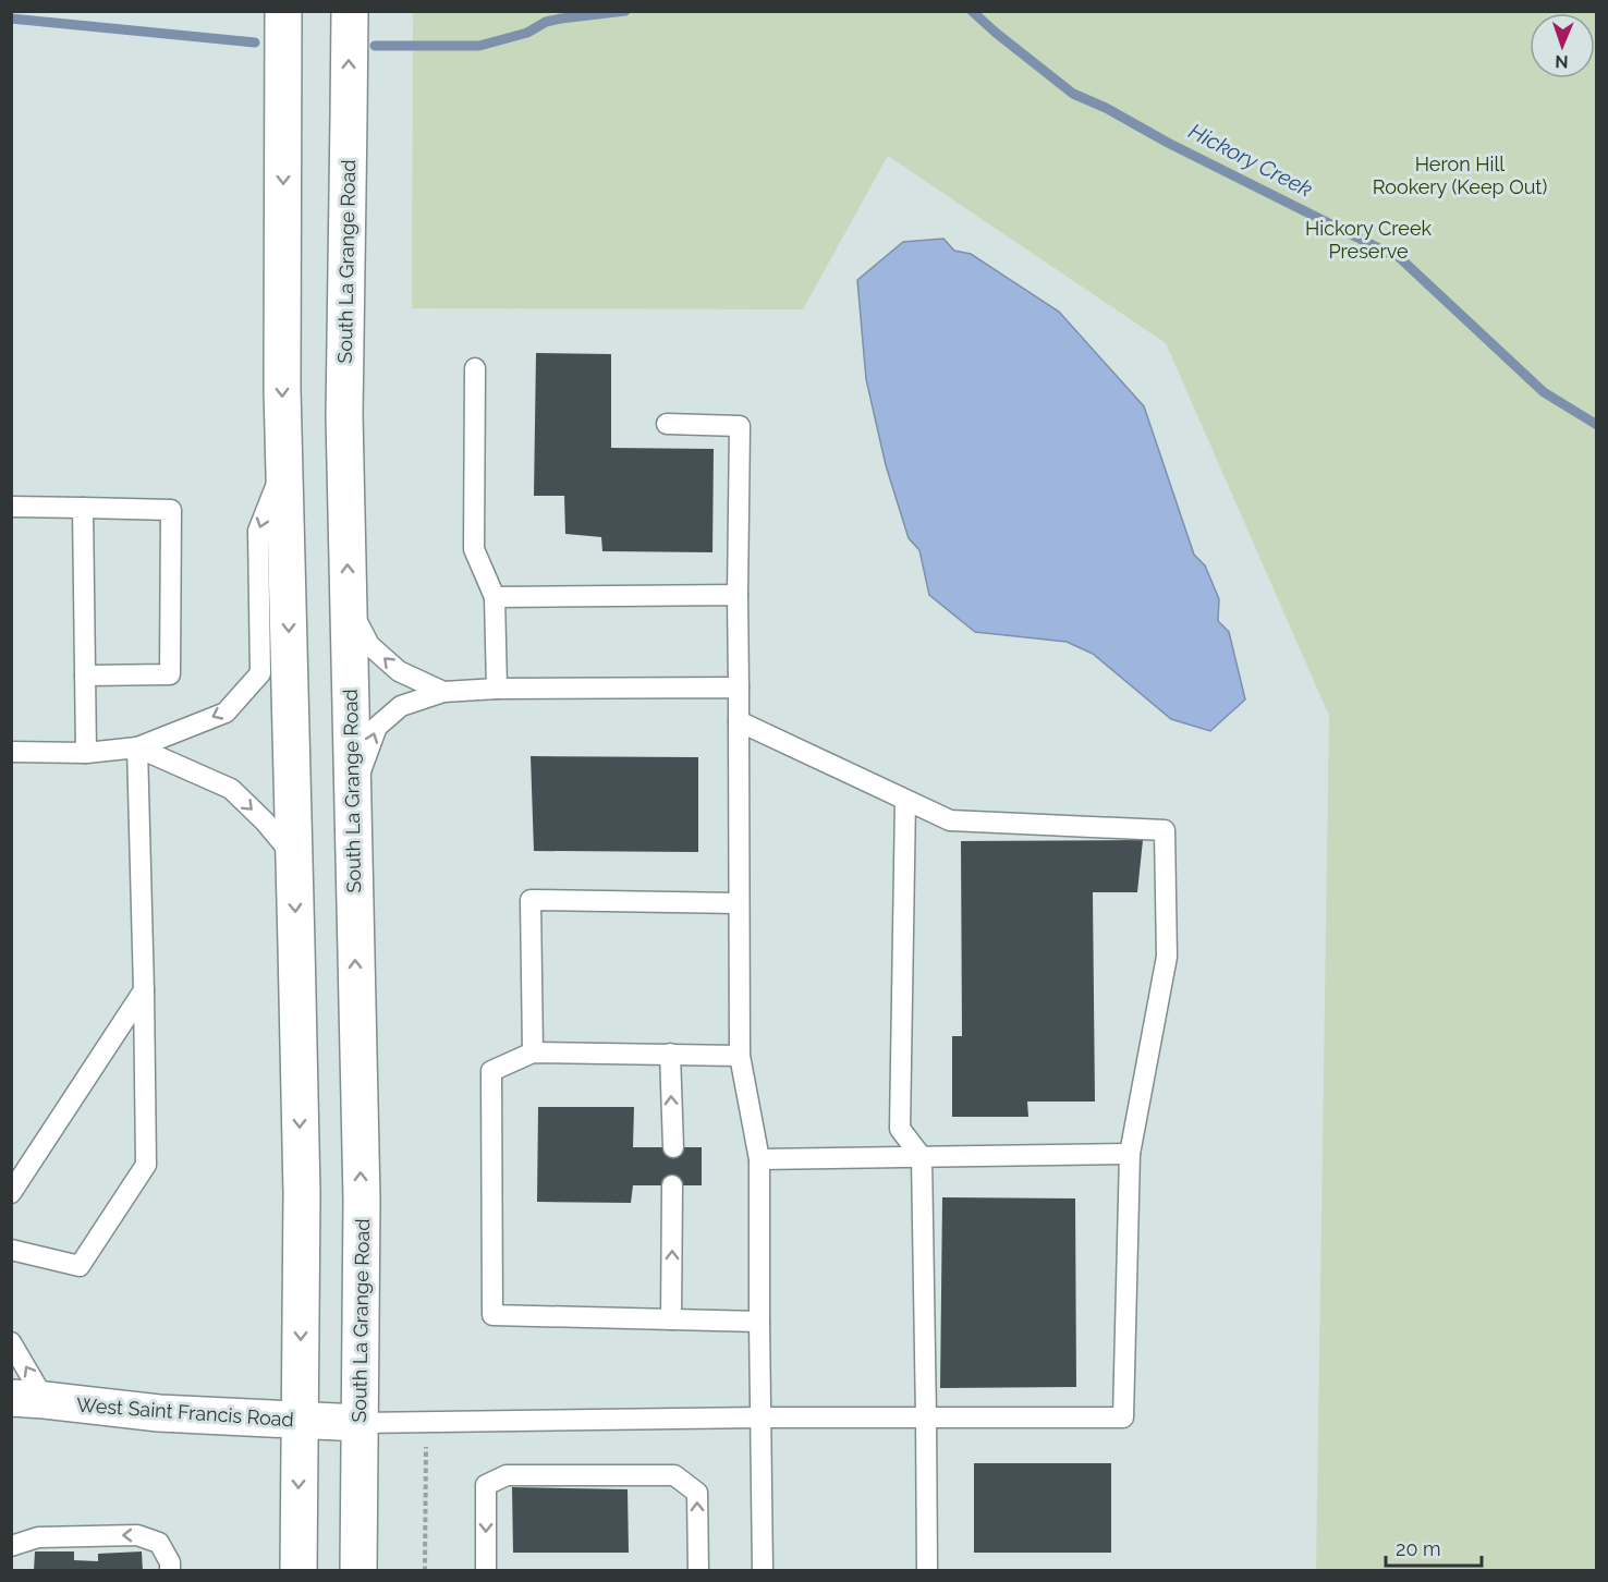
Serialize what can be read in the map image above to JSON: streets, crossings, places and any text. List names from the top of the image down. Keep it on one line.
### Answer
{"streets":{"main road":["South La Grange Road","West Saint Francis Road"]},"crossings":[["South La Grange Road","West Saint Francis Road"]],"water":["Hickory Creek"],"parks":["Heron Hill Rookery (Keep Out)","Hickory Creek Preserve"],"scale_bar":"20 m","north":"bottom"}
